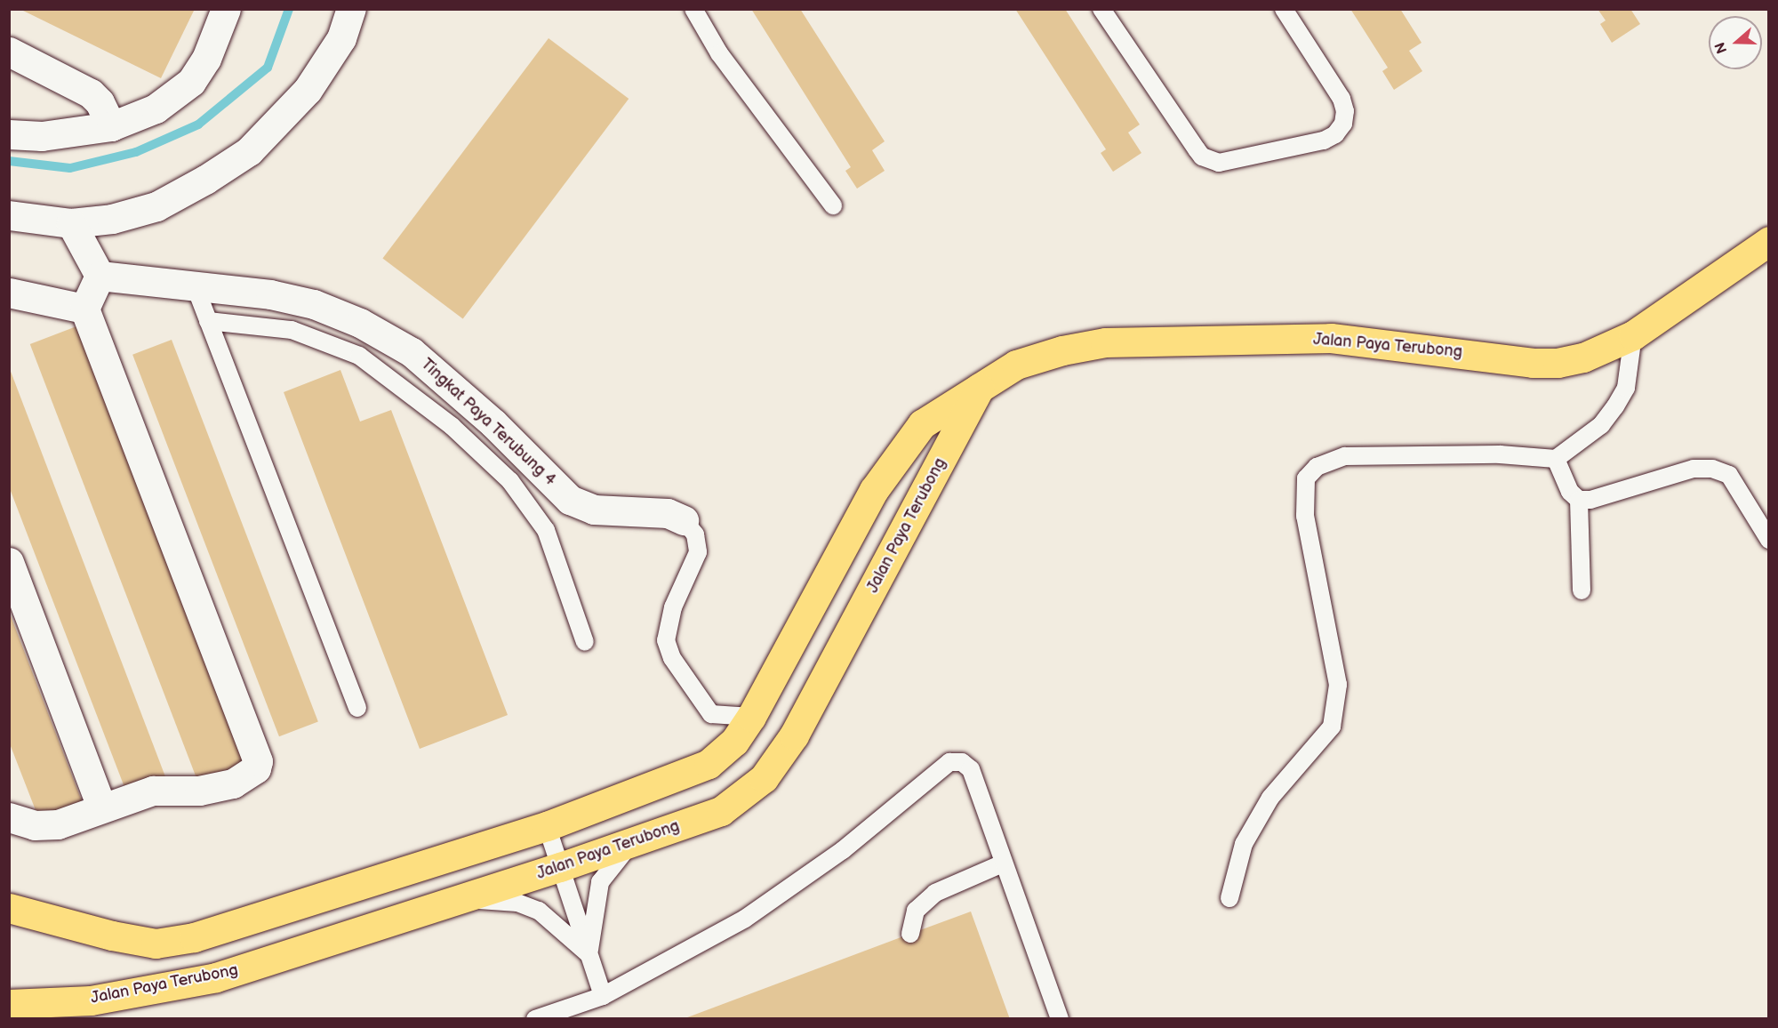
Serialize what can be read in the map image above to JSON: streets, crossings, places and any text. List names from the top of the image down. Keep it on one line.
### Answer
{"streets":{"main road":["Jalan Paya Terubong"],"street":["Tingkat Paya Terubung 4"]},"crossings":[["Jalan Paya Terubong","Tingkat Paya Terubung 4"]],"north":"left"}
